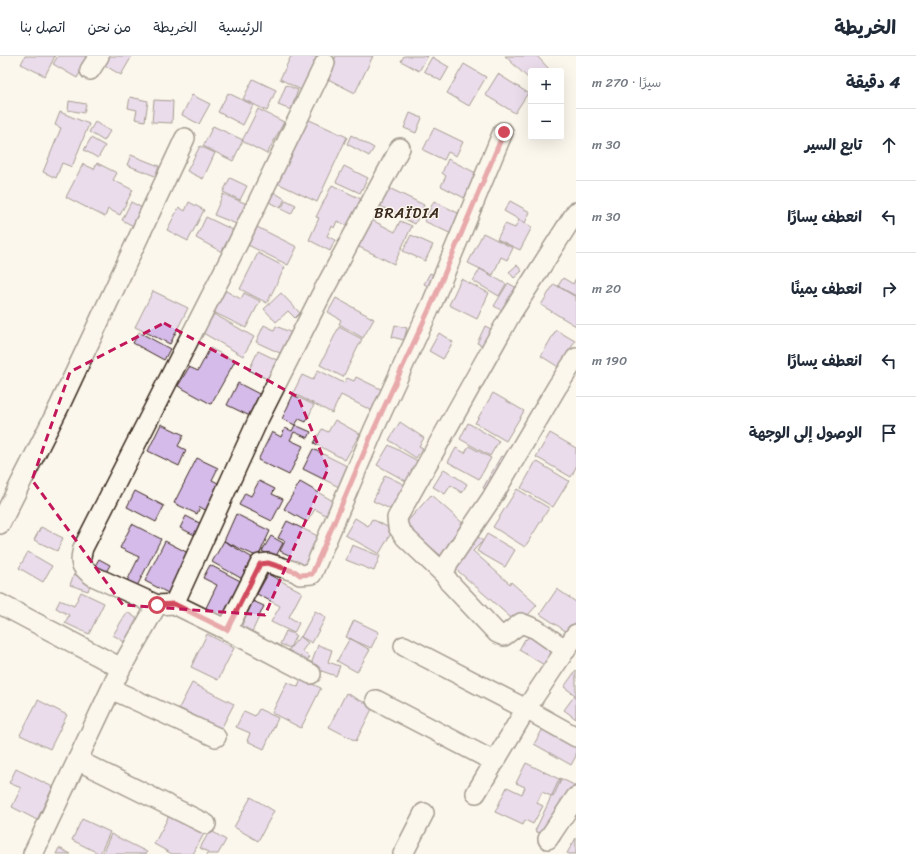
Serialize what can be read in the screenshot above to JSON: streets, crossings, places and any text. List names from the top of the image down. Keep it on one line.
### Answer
{"districts":["BRAÏDIA"],"page":{"header":"الخريطة","nav":["الرئيسية","الخريطة","من نحن","اتصل بنا"],"heading":["4 دقيقة","سيرًا · 270 m"],"map_buttons":["+","−"],"list":[["تابع السير","30 m"],["انعطف يسارًا","30 m"],["انعطف يمينًا","20 m"],["انعطف يسارًا","190 m"],"الوصول إلى الوجهة"]}}
